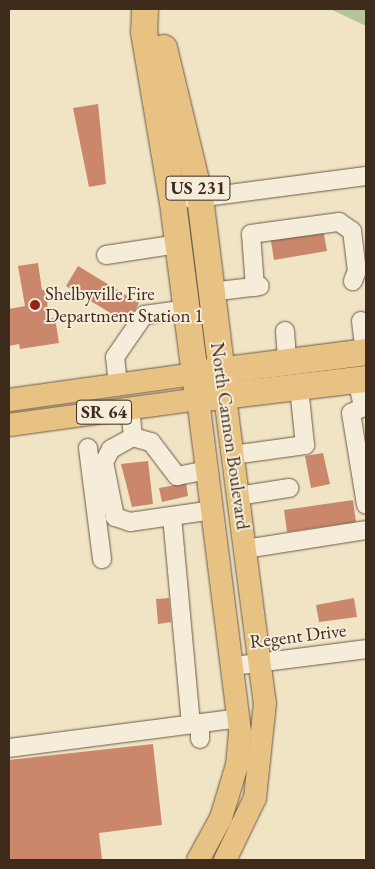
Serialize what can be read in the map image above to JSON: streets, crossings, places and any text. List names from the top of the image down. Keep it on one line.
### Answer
{"streets":{"highway":["US 231","North Cannon Boulevard"],"main road":["SR 64"],"street":["Regent Drive"]},"crossings":[["SR 64","North Cannon Boulevard"],["North Cannon Boulevard","Regent Drive"]],"places":["Shelbyville Fire Department Station 1"]}
